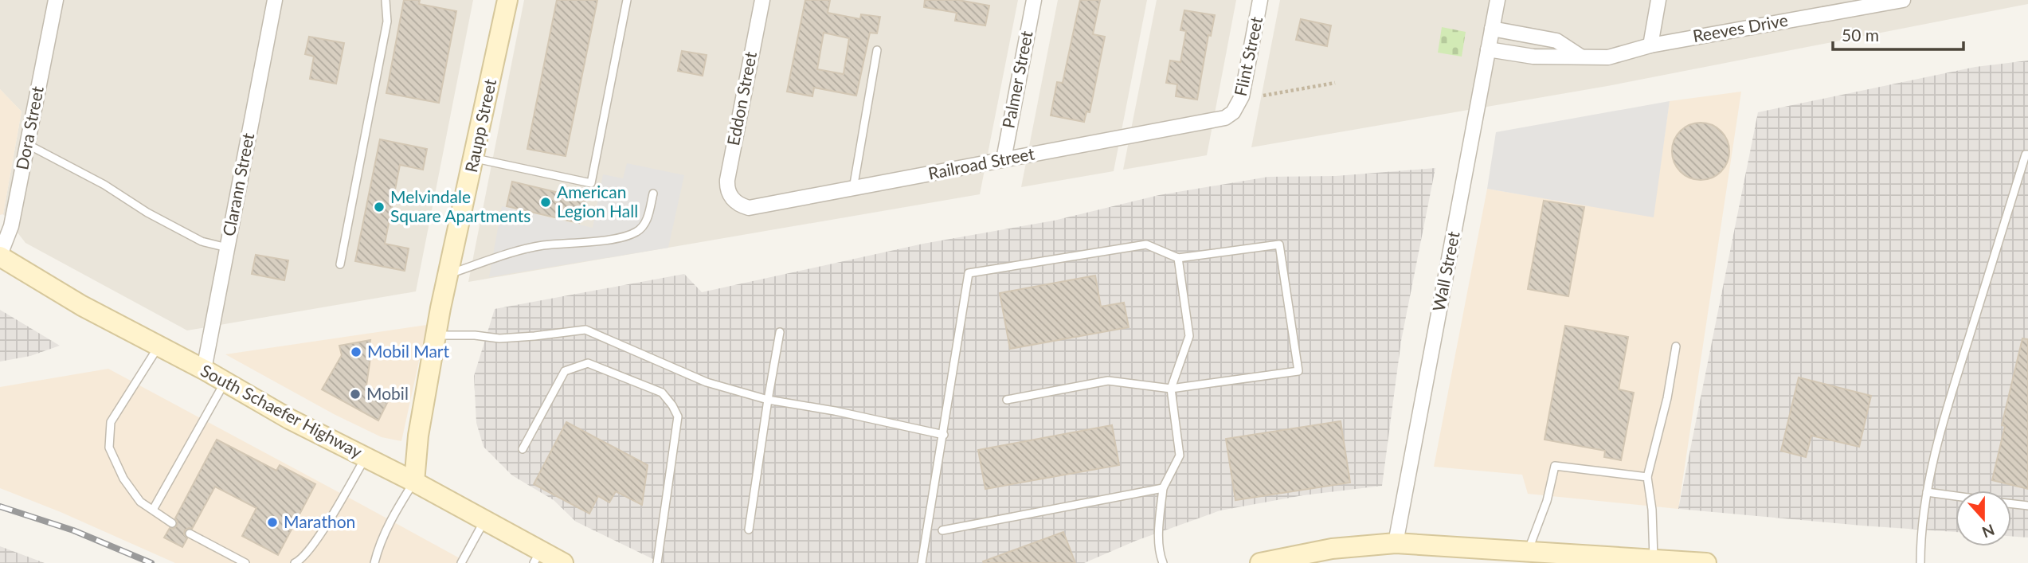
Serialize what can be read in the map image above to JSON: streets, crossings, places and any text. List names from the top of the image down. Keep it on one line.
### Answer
{"streets":{"main road":["Raupp Street","South Schaefer Highway"],"street":["Reeves Drive","Flint Street","Palmer Street","Eddon Street","Dora Street","Railroad Street","Clarann Street","Wall Street"]},"crossings":[["Reeves Drive","Wall Street"],["Flint Street","Railroad Street"],["Palmer Street","Railroad Street"],["Eddon Street","Railroad Street"],["Raupp Street","South Schaefer Highway"],["Dora Street","South Schaefer Highway"],["Clarann Street","South Schaefer Highway"]],"places":["American Legion Hall","Melvindale Square Apartments","Mobil Mart","Mobil","Marathon"],"scale_bar":"50 m","north":"bottom"}
